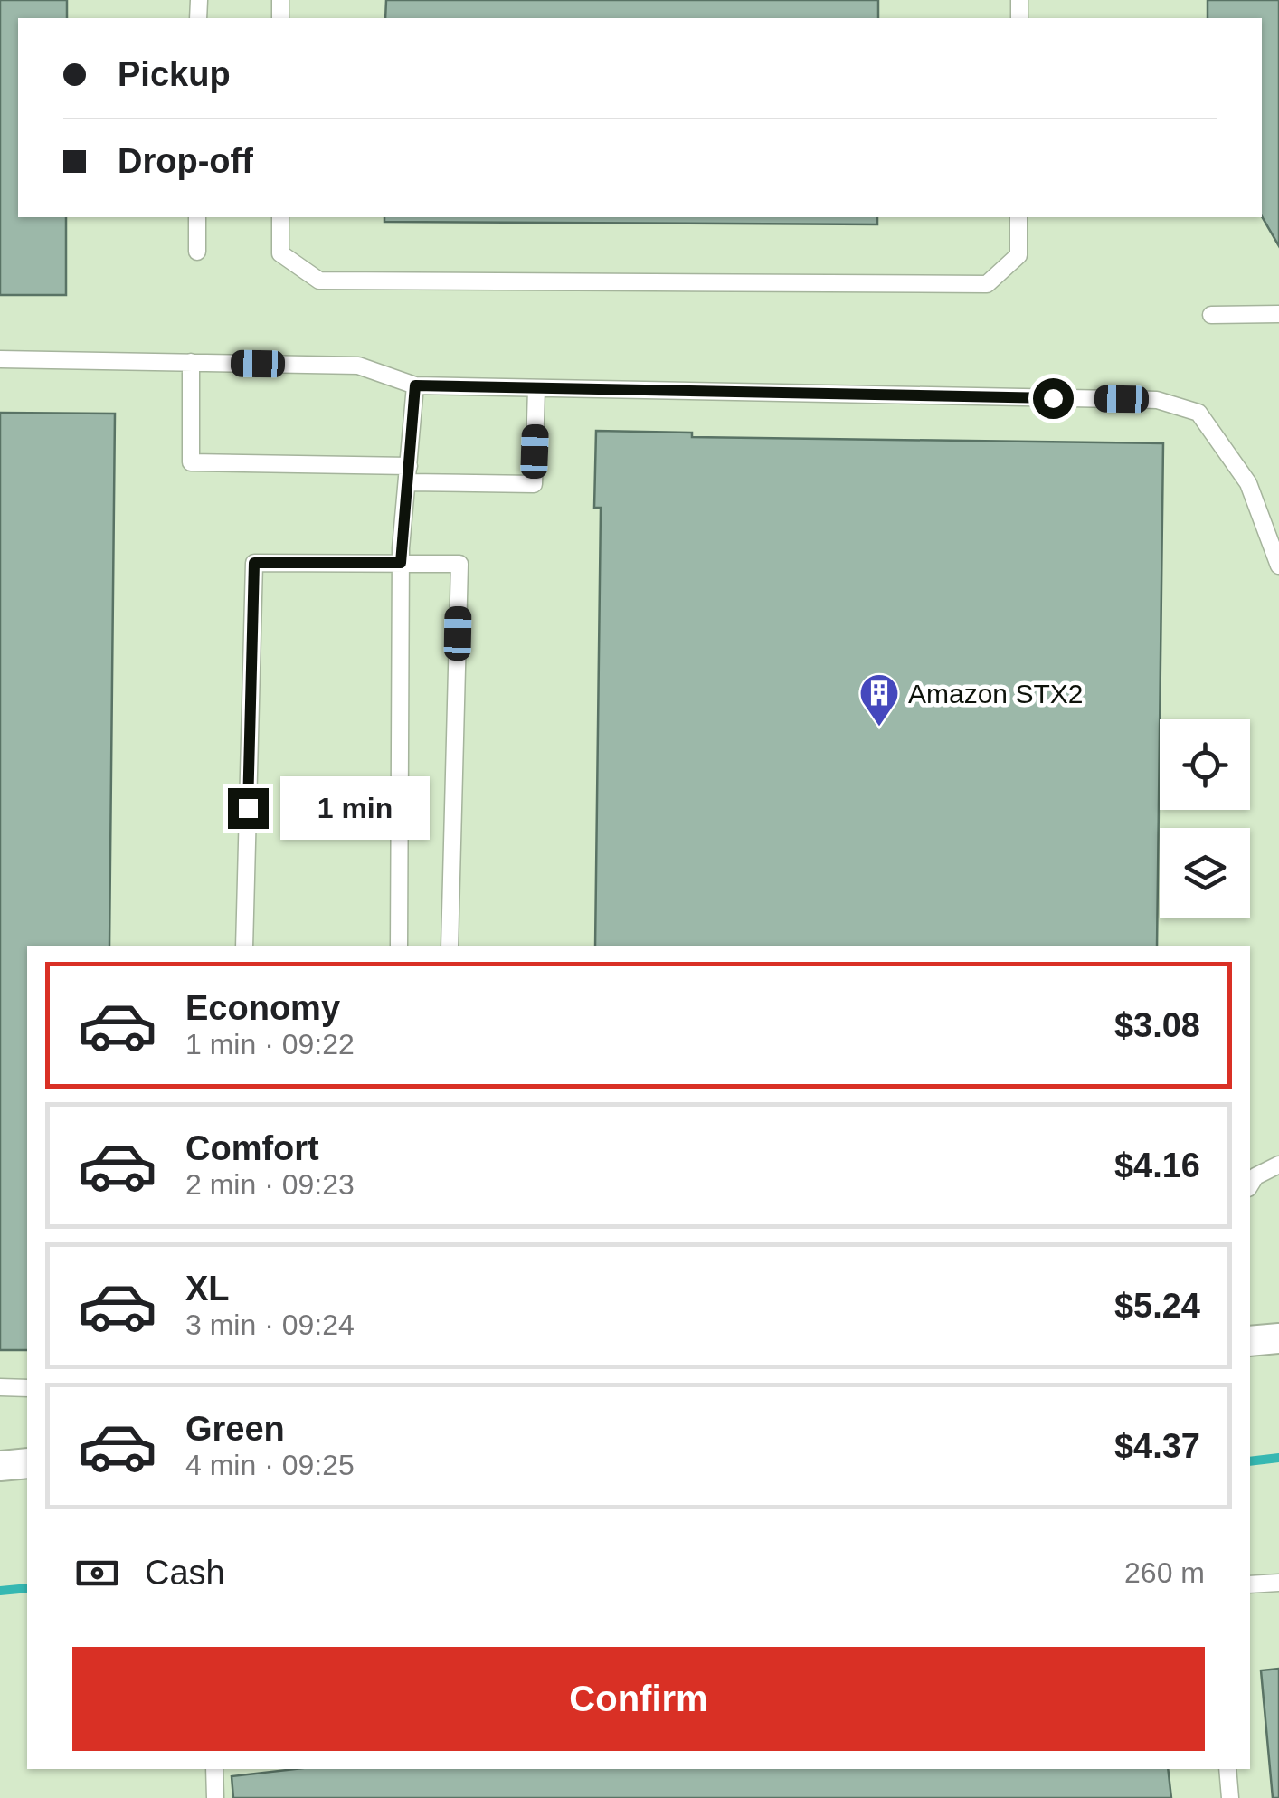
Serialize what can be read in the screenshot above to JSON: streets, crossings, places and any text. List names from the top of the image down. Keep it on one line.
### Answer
{"places":{"building":["Amazon STX2"]},"page":{"banner":["Pickup","Drop-off"],"bubble":"1 min","list":[{"name":"Economy","note":"1 min · 09:22","value":"$3.08"},{"name":"Comfort","note":"2 min · 09:23","value":"$4.16"},{"name":"XL","note":"3 min · 09:24","value":"$5.24"},{"name":"Green","note":"4 min · 09:25","value":"$4.37"}],"pay":["Cash","260 m"],"buttons":"Confirm"}}
